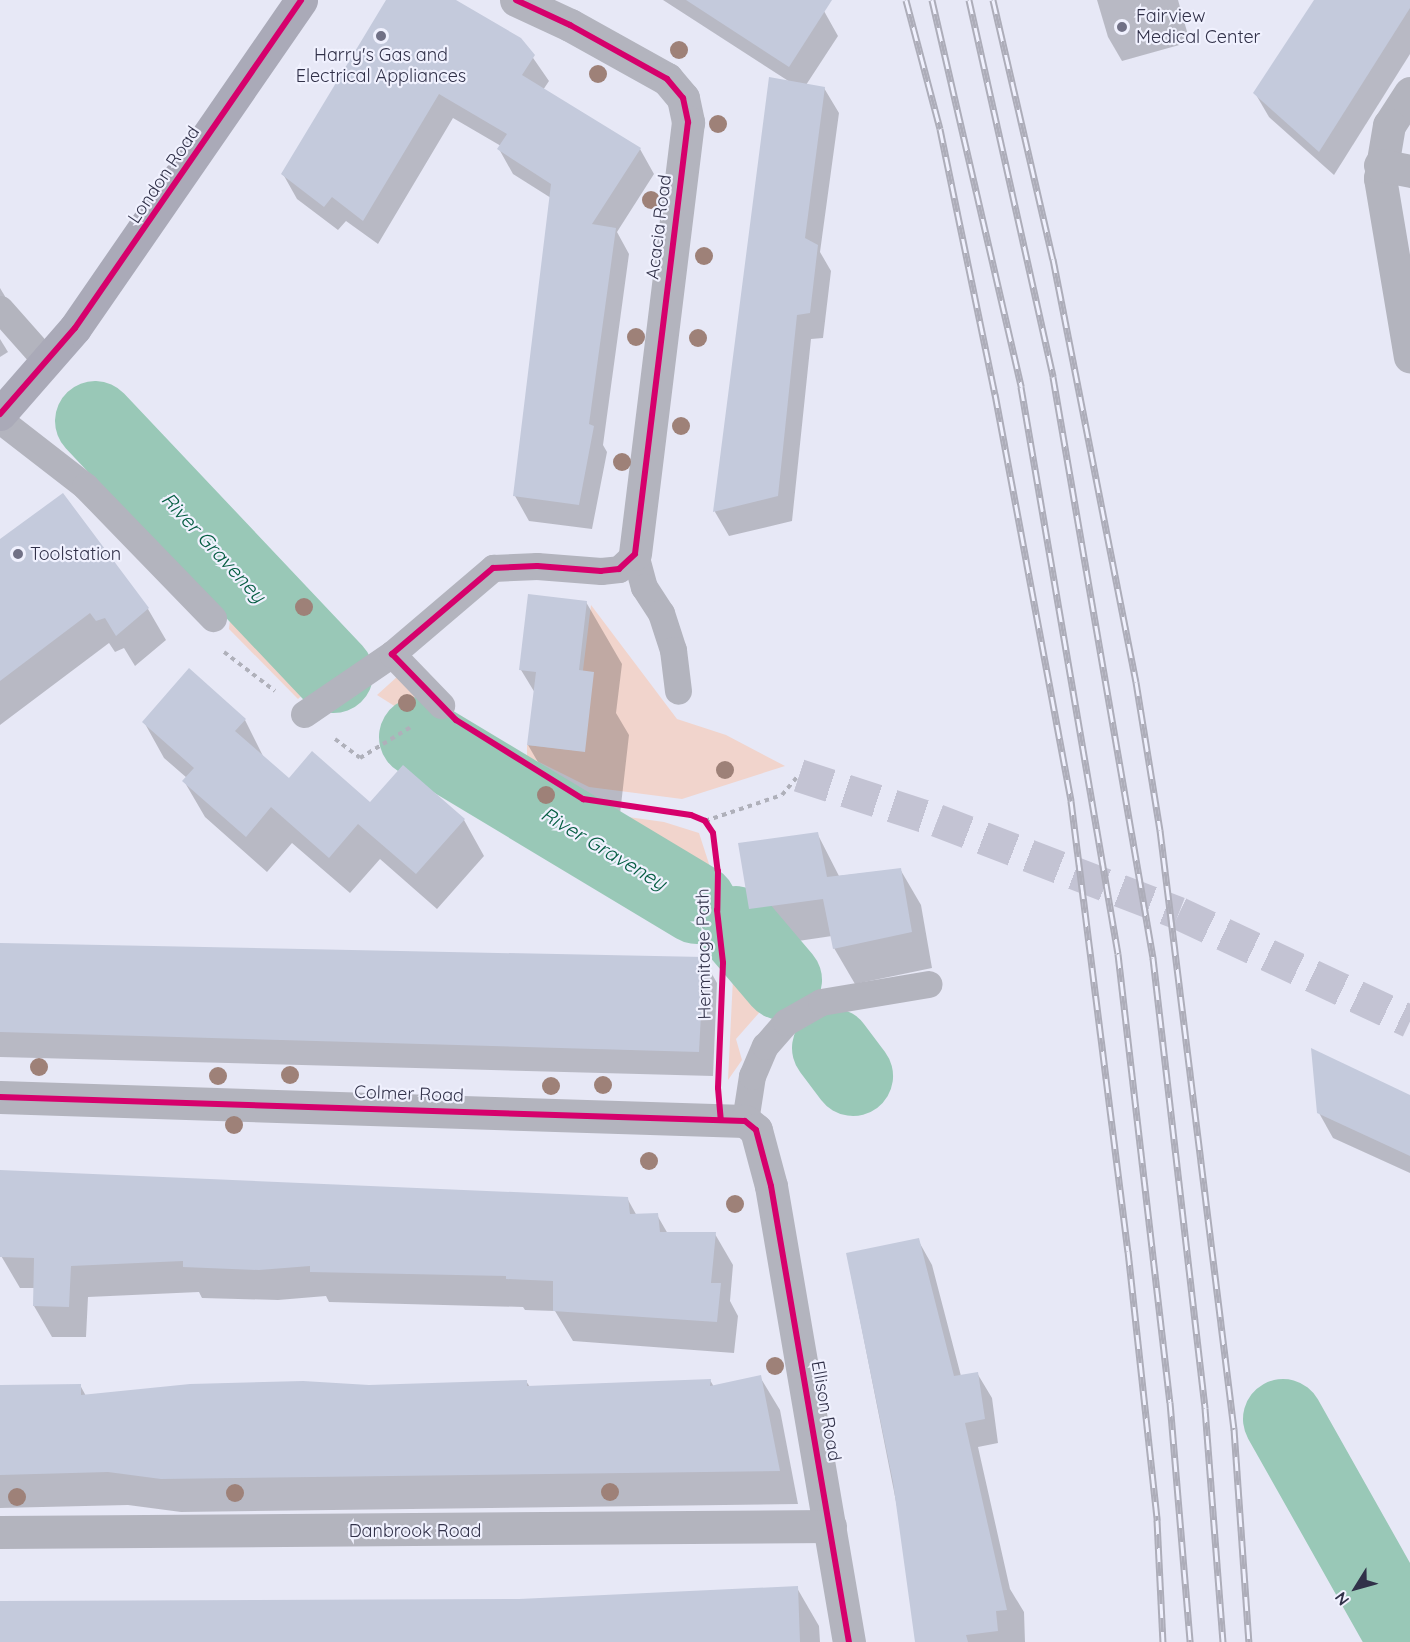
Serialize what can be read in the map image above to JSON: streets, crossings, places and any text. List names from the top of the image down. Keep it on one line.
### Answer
{"streets":{"highway":["London Road"],"street":["Acacia Road","Colmer Road","Ellison Road","Danbrook Road"],"cycle path":["Hermitage Path"]},"crossings":[["Colmer Road","Ellison Road"],["Ellison Road","Danbrook Road"]],"water":["River Graveney"],"places":["Fairview Medical Center","Harry's Gas and Electrical Appliances","Toolstation"],"north":"bottom left"}
